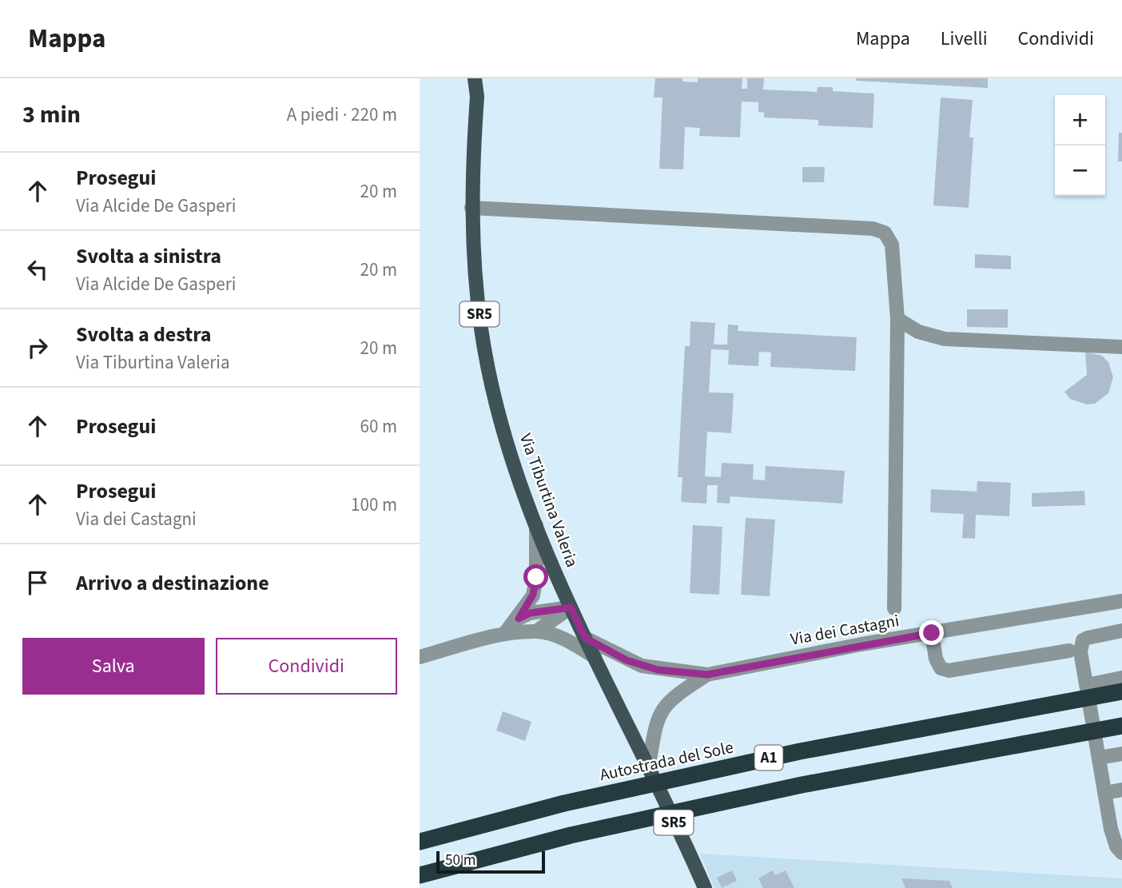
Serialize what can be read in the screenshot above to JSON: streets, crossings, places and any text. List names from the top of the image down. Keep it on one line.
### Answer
{"streets":{"highway":["A1","Autostrada del Sole"],"main road":["SR5","Via Tiburtina Valeria"],"street":["Via dei Castagni"]},"scale_bar":"50 m","page":{"header":"Mappa","nav":["Mappa","Livelli","Condividi"],"heading":["3 min","A piedi · 220 m"],"map_buttons":["+","−"],"list":[["Prosegui","Via Alcide De Gasperi","20 m"],["Svolta a sinistra","Via Alcide De Gasperi","20 m"],["Svolta a destra","Via Tiburtina Valeria","20 m"],["Prosegui","60 m"],["Prosegui","Via dei Castagni","100 m"],"Arrivo a destinazione"],"buttons":["Salva","Condividi"],"scale":"50 m"}}
